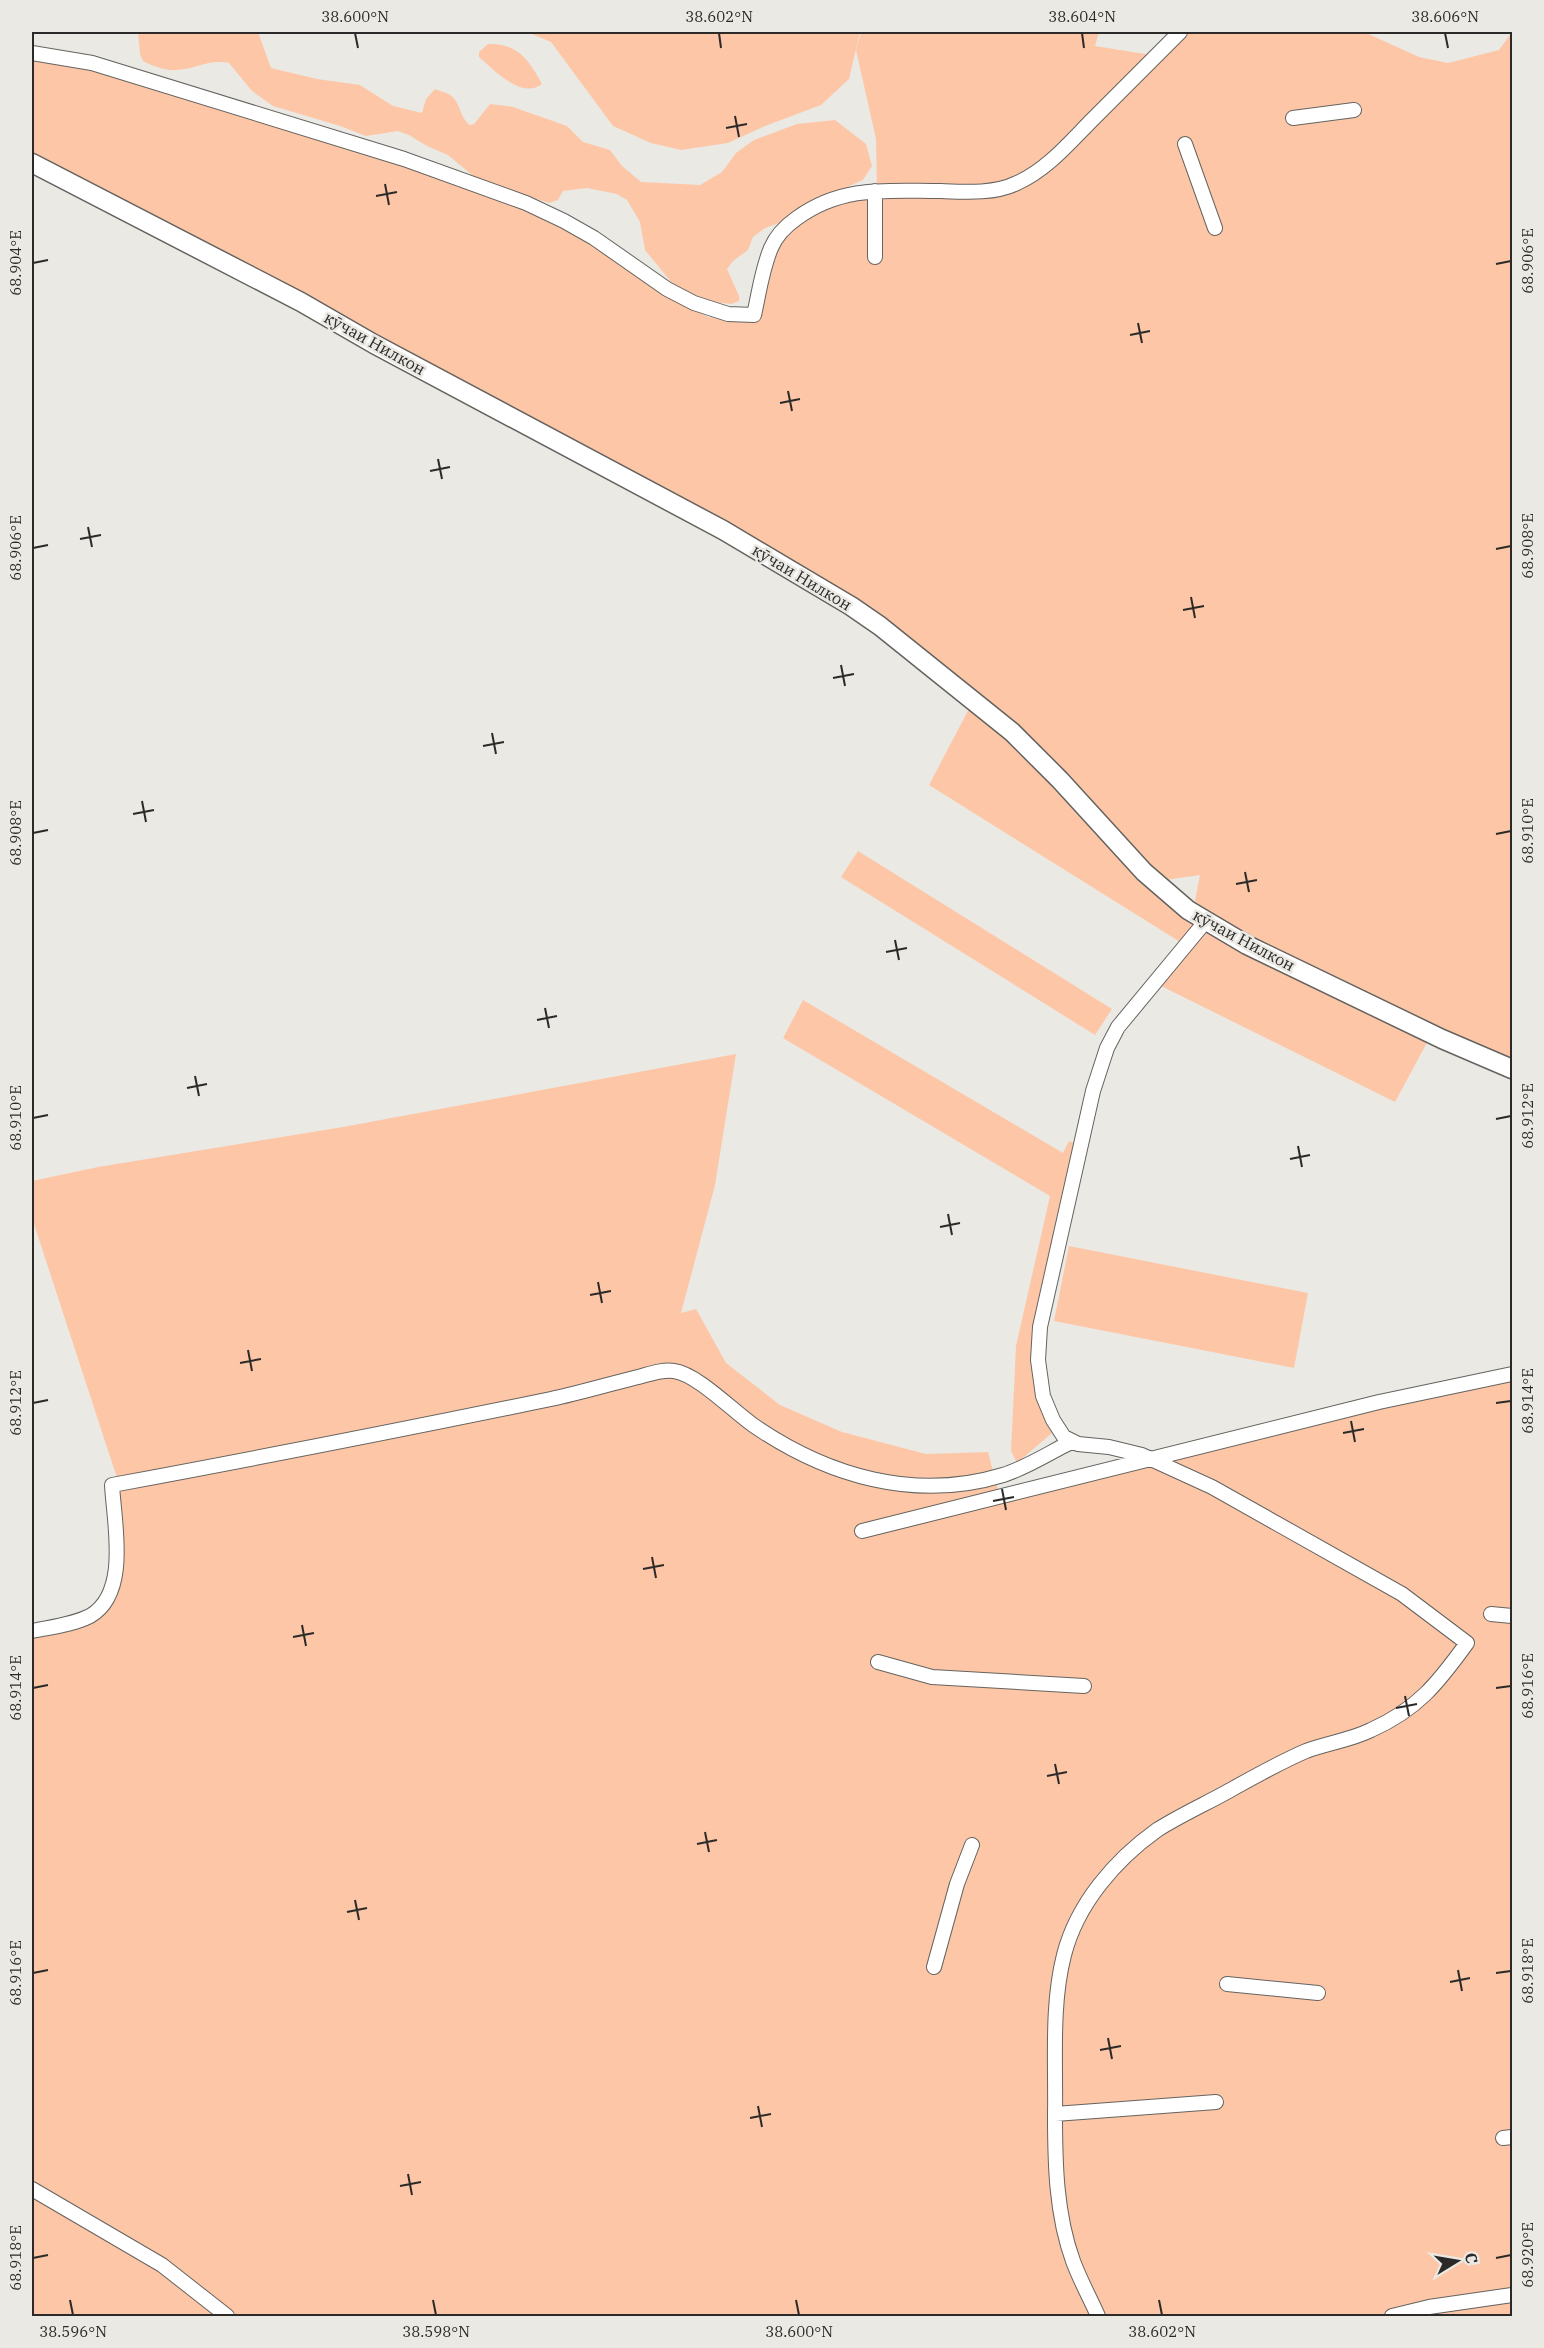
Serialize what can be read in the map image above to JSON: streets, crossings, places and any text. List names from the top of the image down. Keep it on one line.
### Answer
{"streets":{"street":["кӯчаи Нилкон"]},"north":"right","coordinates":["38.600°N","38.602°N","38.604°N","38.606°N","68.906°E","68.904°E","68.908°E","68.910°E","68.912°E","68.914°E","68.916°E","68.918°E","68.920°E","38.596°N","38.598°N"]}
